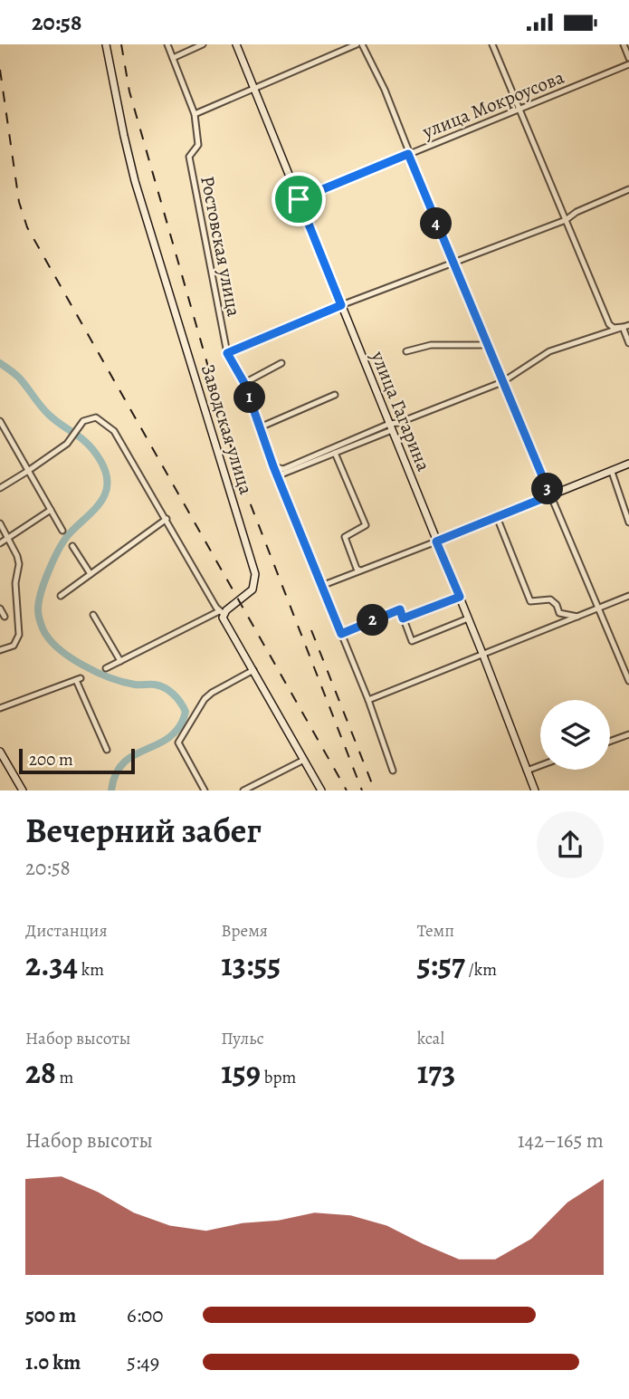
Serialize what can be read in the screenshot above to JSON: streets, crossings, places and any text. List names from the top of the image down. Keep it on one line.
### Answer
{"streets":{"main road":["улица Гагарина","Заводская улица"],"street":["улица Мокроусова","Ростовская улица"]},"crossings":[["улица Мокроусова","улица Гагарина"]],"scale_bar":"200 m","page":{"status":"20:58","pins":["4","1","3","2"],"scale":"200 m","heading":["Вечерний забег","20:58"],"stats":[["Дистанция","2.34 km"],["Время","13:55"],["Темп","5:57 /km"],["Набор высоты","28 m"],["Пульс","159 bpm"],["kcal","173"]],"chart":["Набор высоты","142–165 m"],"list":[{"name":"500 m","note":"6:00"},{"name":"1.0 km","note":"5:49"}]}}
